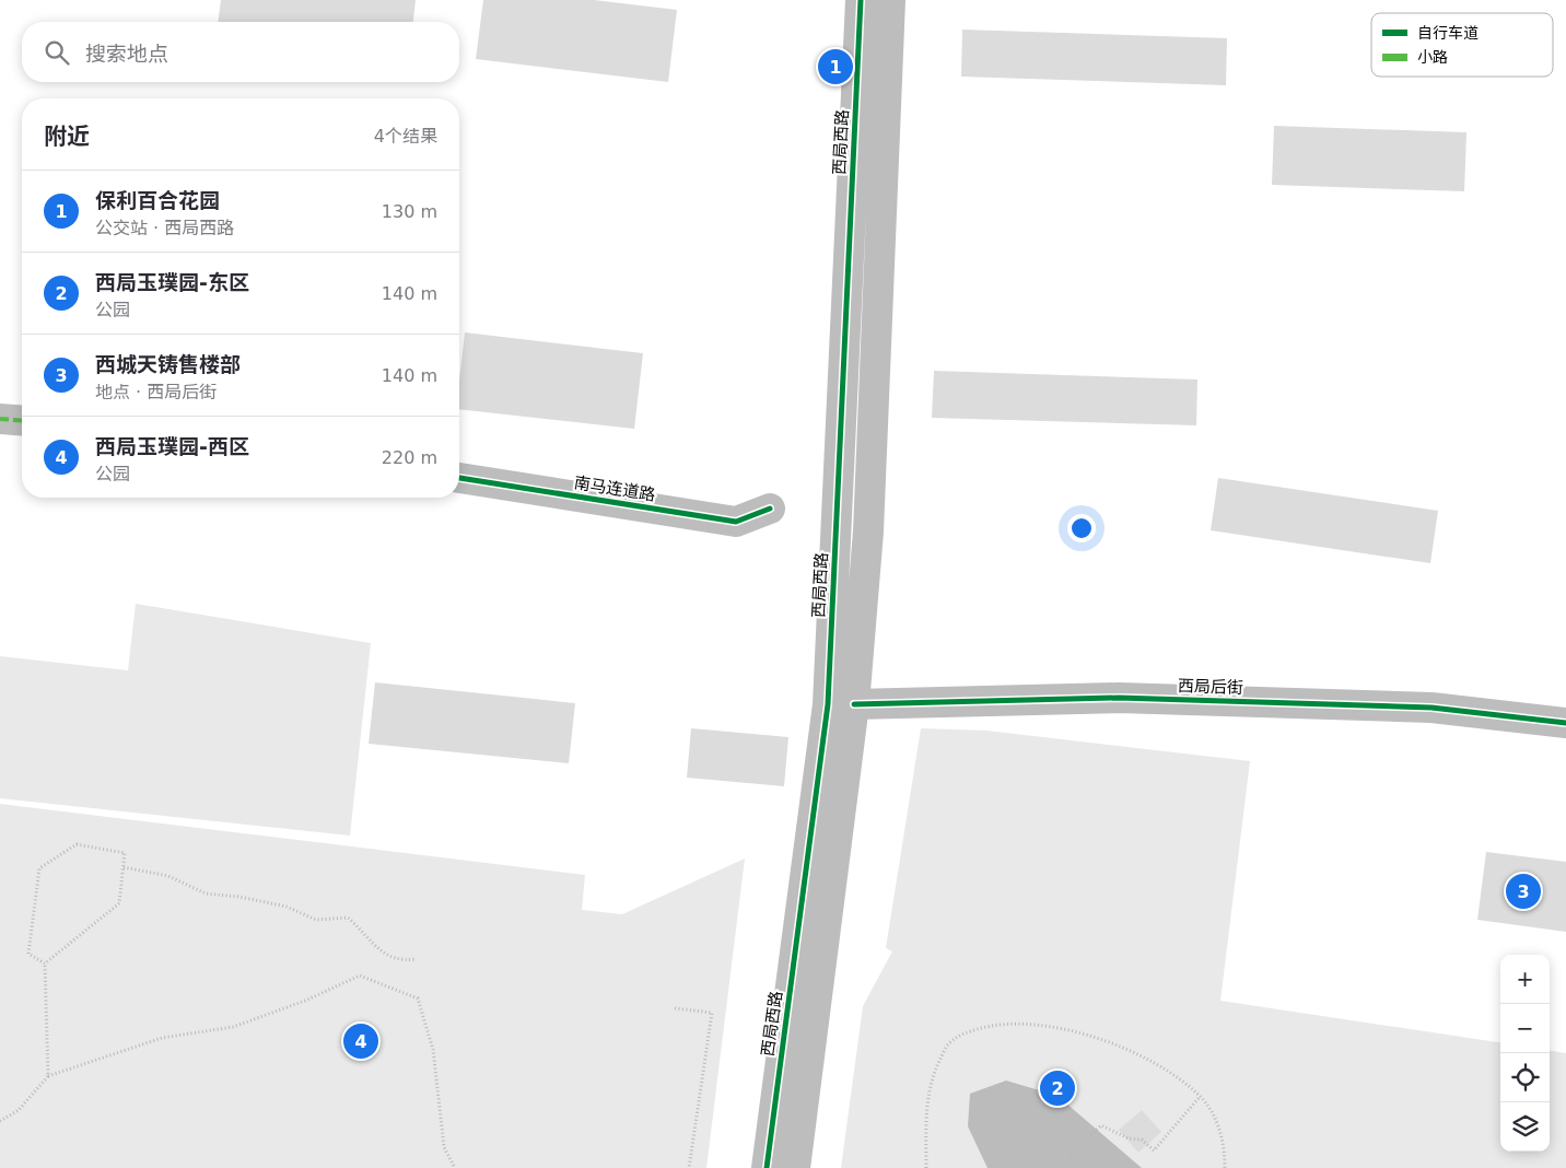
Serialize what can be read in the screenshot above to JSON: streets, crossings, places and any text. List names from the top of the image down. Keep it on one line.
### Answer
{"streets":{"street":["西局西路","南马连道路","西局后街"]},"legend":["自行车道","小路"],"page":{"search":"搜索地点","pins":["1","3","4","2"],"heading":["附近","4个结果"],"list":[{"mark":"1","name":"保利百合花园","note":"公交站 · 西局西路","value":"130 m"},{"mark":"2","name":"西局玉璞园-东区","note":"公园","value":"140 m"},{"mark":"3","name":"西城天铸售楼部","note":"地点 · 西局后街","value":"140 m"},{"mark":"4","name":"西局玉璞园-西区","note":"公园","value":"220 m"}],"map_buttons":["+","−"]}}
